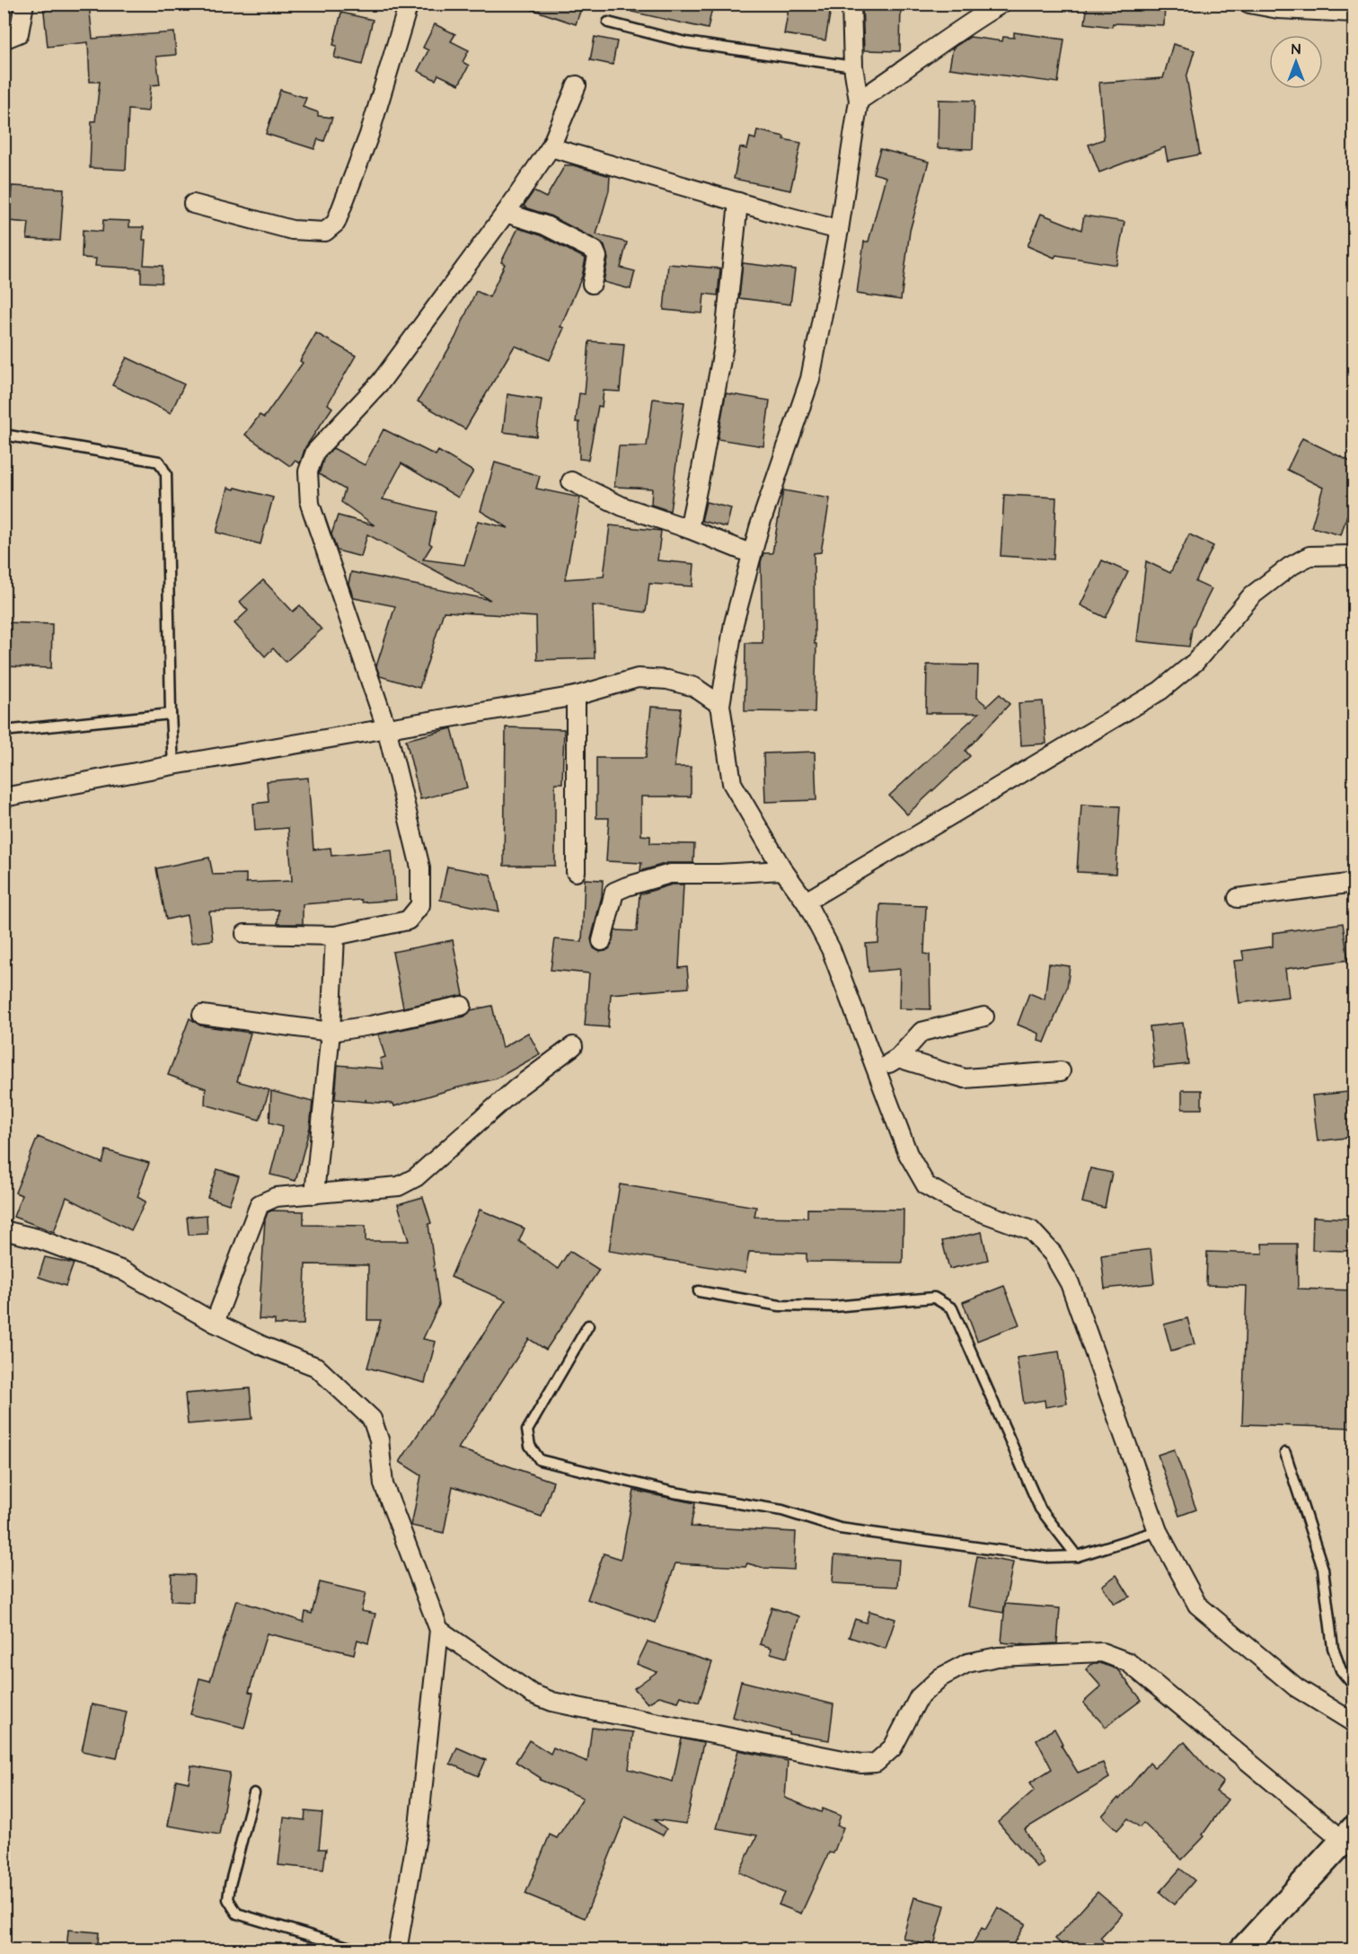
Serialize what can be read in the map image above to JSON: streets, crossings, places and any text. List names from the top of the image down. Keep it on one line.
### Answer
{"north":"top"}
